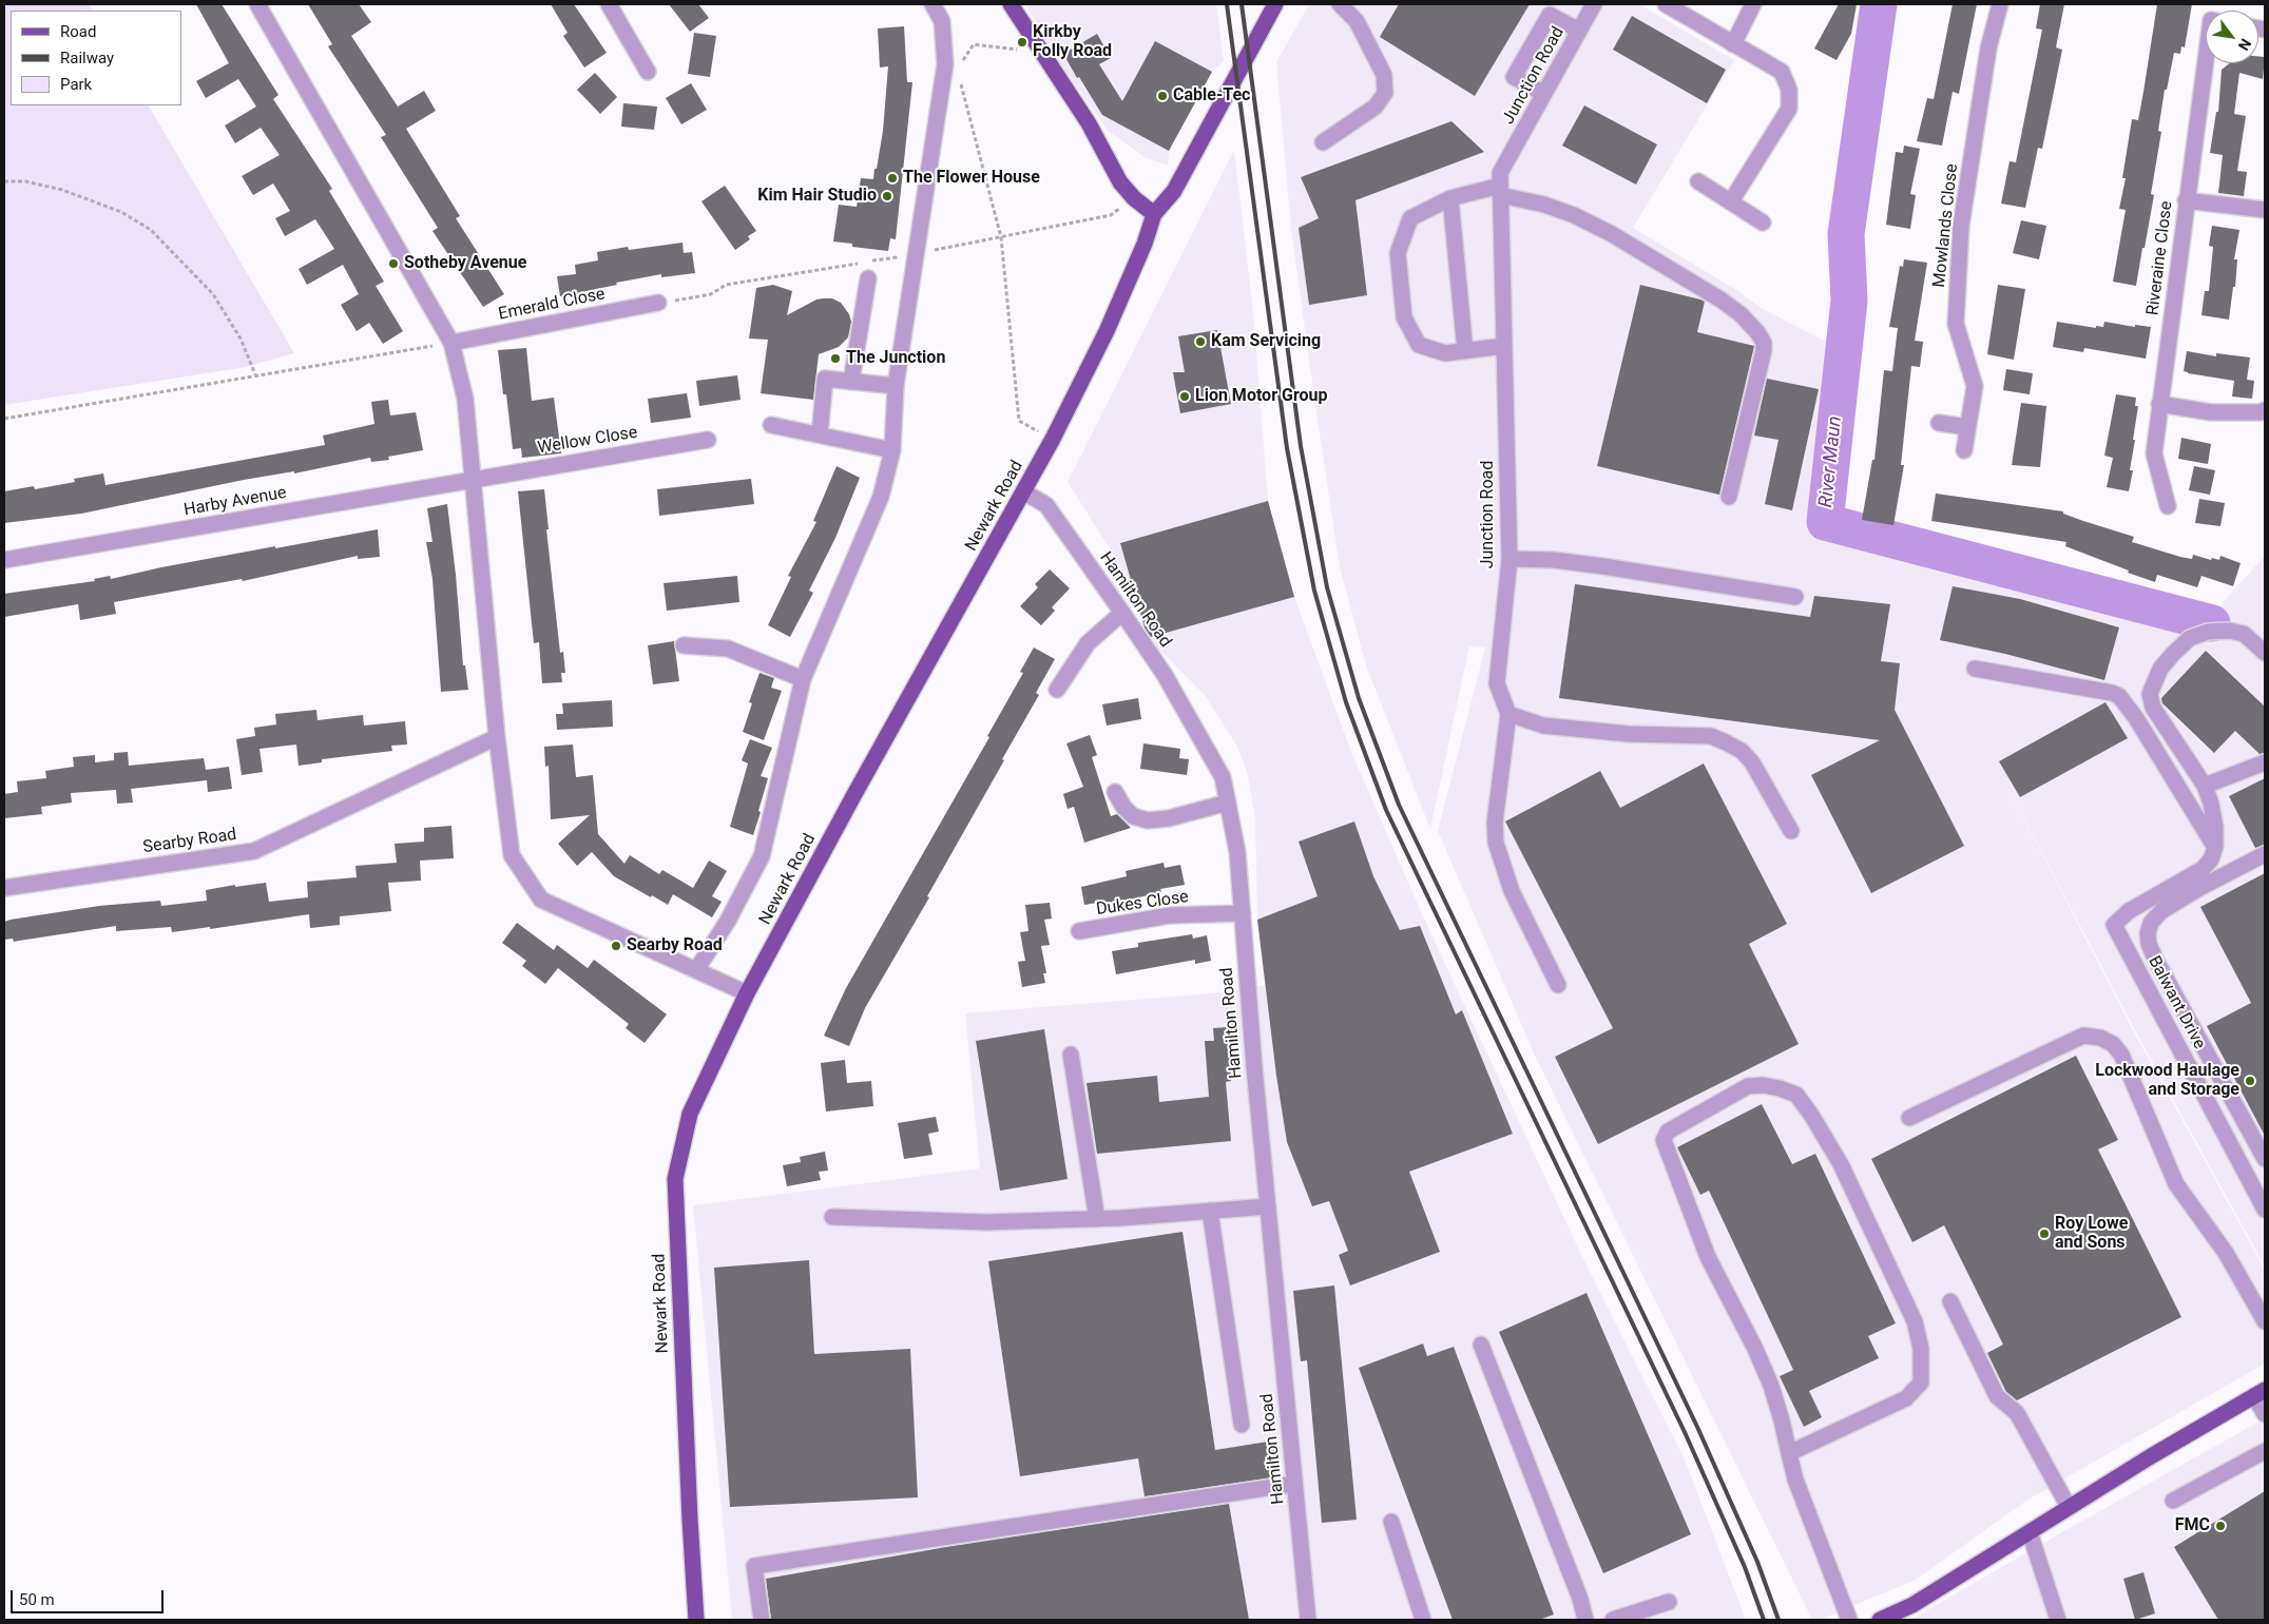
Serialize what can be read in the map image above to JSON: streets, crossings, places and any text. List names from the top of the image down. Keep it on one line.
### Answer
{"streets":{"main road":["Newark Road"],"street":["Junction Road","Mowlands Close","Riveraine Close","Emerald Close","Wellow Close","Harby Avenue","Hamilton Road","Searby Road","Dukes Close","Balwant Drive"]},"crossings":[["Wellow Close","Harby Avenue"],["Newark Road","Hamilton Road"],["Hamilton Road","Dukes Close"]],"water":["River Maun"],"places":["Kirkby Folly Road","Cable-Tec","The Flower House","Kim Hair Studio","Sotheby Avenue","Kam Servicing","The Junction","Lion Motor Group","Searby Road","Lockwood Haulage and Storage","Roy Lowe and Sons","FMC"],"legend":["Road","Railway","Park"],"scale_bar":"50 m","north":"bottom right"}
